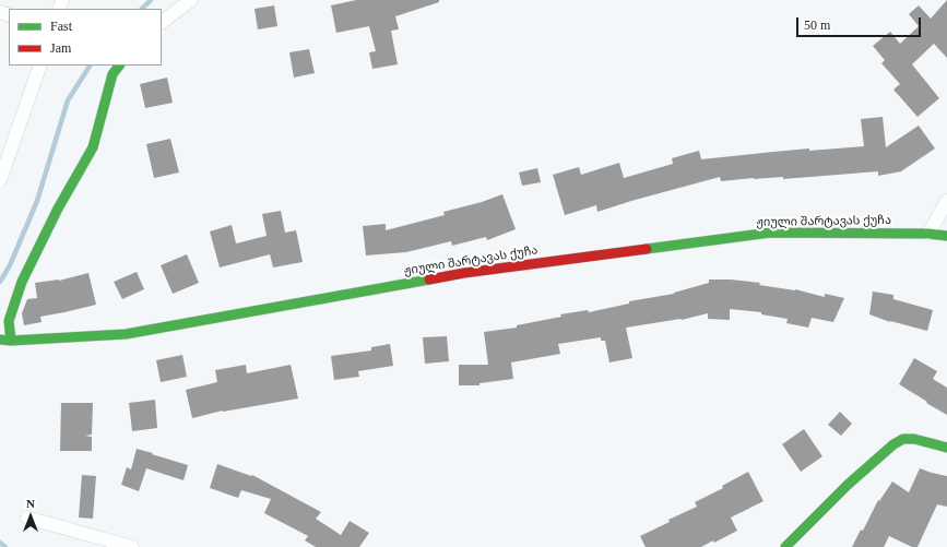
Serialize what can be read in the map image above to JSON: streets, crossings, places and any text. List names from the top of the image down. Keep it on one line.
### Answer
{"streets":{"street":["ჟიული შარტავას ქუჩა"]},"legend":["Fast","Jam"],"scale_bar":"50 m","north":"top"}
